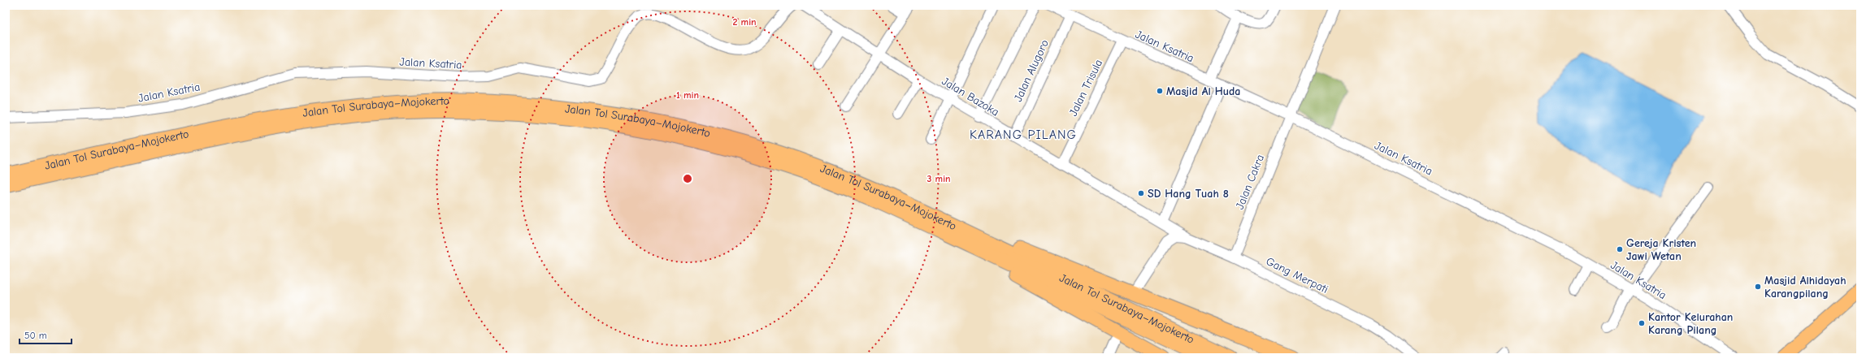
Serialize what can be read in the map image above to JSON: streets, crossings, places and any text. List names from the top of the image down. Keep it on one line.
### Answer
{"streets":{"highway":["Jalan Tol Surabaya–Mojokerto"],"street":["Jalan Ksatria","Jalan Alugoro","Jalan Trisula","Jalan Bazoka","Jalan Cakra","Gang Merpati"]},"crossings":[["Jalan Ksatria","Jalan Alugoro"],["Jalan Ksatria","Jalan Trisula"],["Jalan Ksatria","Jalan Cakra"],["Jalan Alugoro","Jalan Bazoka"],["Jalan Trisula","Jalan Bazoka"],["Jalan Bazoka","Gang Merpati"],["Jalan Cakra","Gang Merpati"]],"districts":["KARANG PILANG"],"places":["Masjid Al Huda","SD Hang Tuah 8","Gereja Kristen Jawi Wetan","Masjid Alhidayah Karangpilang","Kantor Kelurahan Karang Pilang"],"scale_bar":"50 m","rings":["2 min","1 min","3 min"]}
